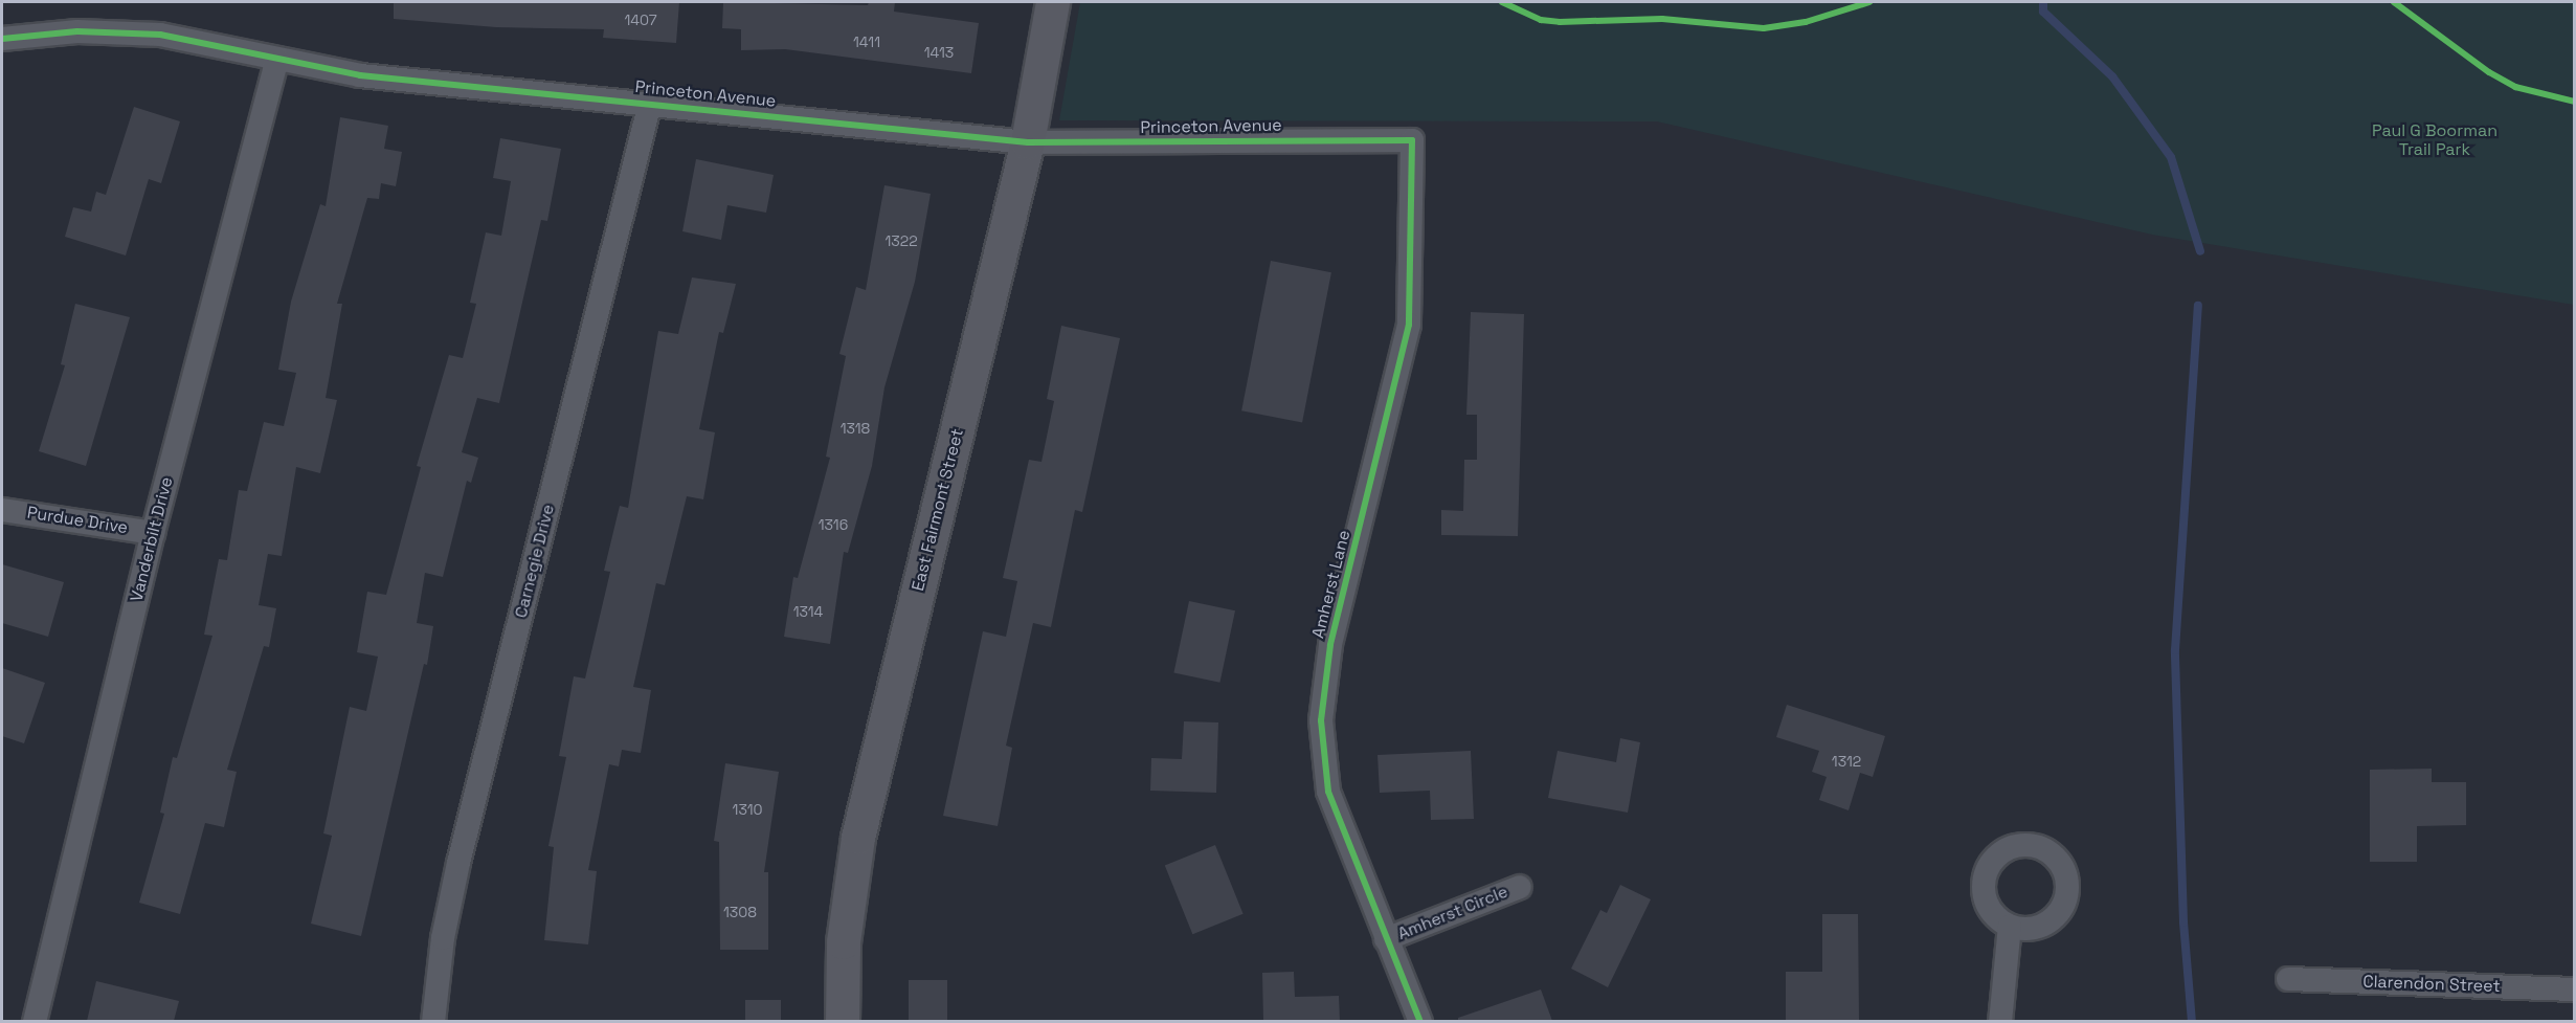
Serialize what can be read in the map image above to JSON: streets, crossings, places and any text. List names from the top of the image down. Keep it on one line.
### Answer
{"streets":{"street":["Princeton Avenue","East Fairmont Street","Purdue Drive","Vanderbilt Drive","Carnegie Drive","Amherst Lane","Amherst Circle","Clarendon Street"]},"crossings":[["Princeton Avenue","East Fairmont Street"],["Princeton Avenue","Vanderbilt Drive"],["Princeton Avenue","Carnegie Drive"],["Princeton Avenue","Amherst Lane"],["Purdue Drive","Vanderbilt Drive"],["Amherst Lane","Amherst Circle"]],"parks":["Paul G Boorman Trail Park"],"house_numbers":["1407","1411","1413","1322","1318","1316","1314","1312","1310","1308"]}
